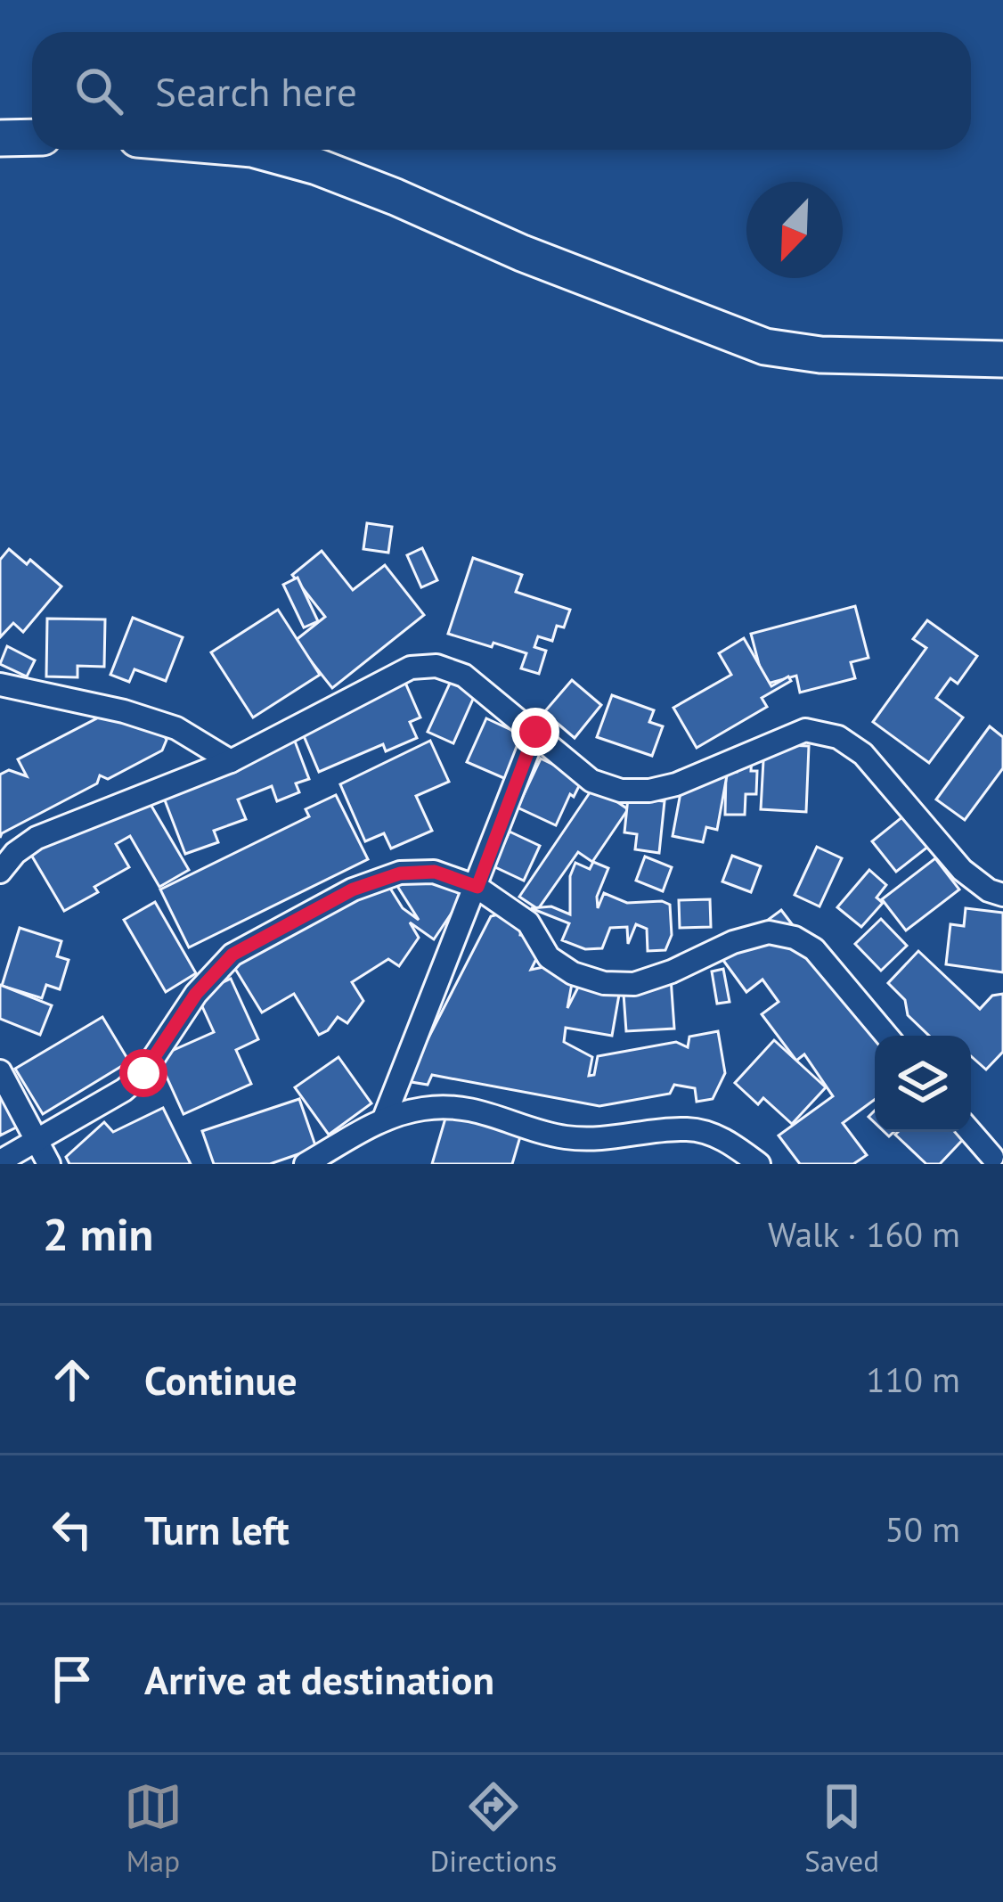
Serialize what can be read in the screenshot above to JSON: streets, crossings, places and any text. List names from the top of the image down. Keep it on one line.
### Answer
{"north":"bottom left","page":{"search":"Search here","heading":["2 min","Walk · 160 m"],"list":[["Continue","110 m"],["Turn left","50 m"],"Arrive at destination"],"nav":["Map","Directions","Saved"]}}
